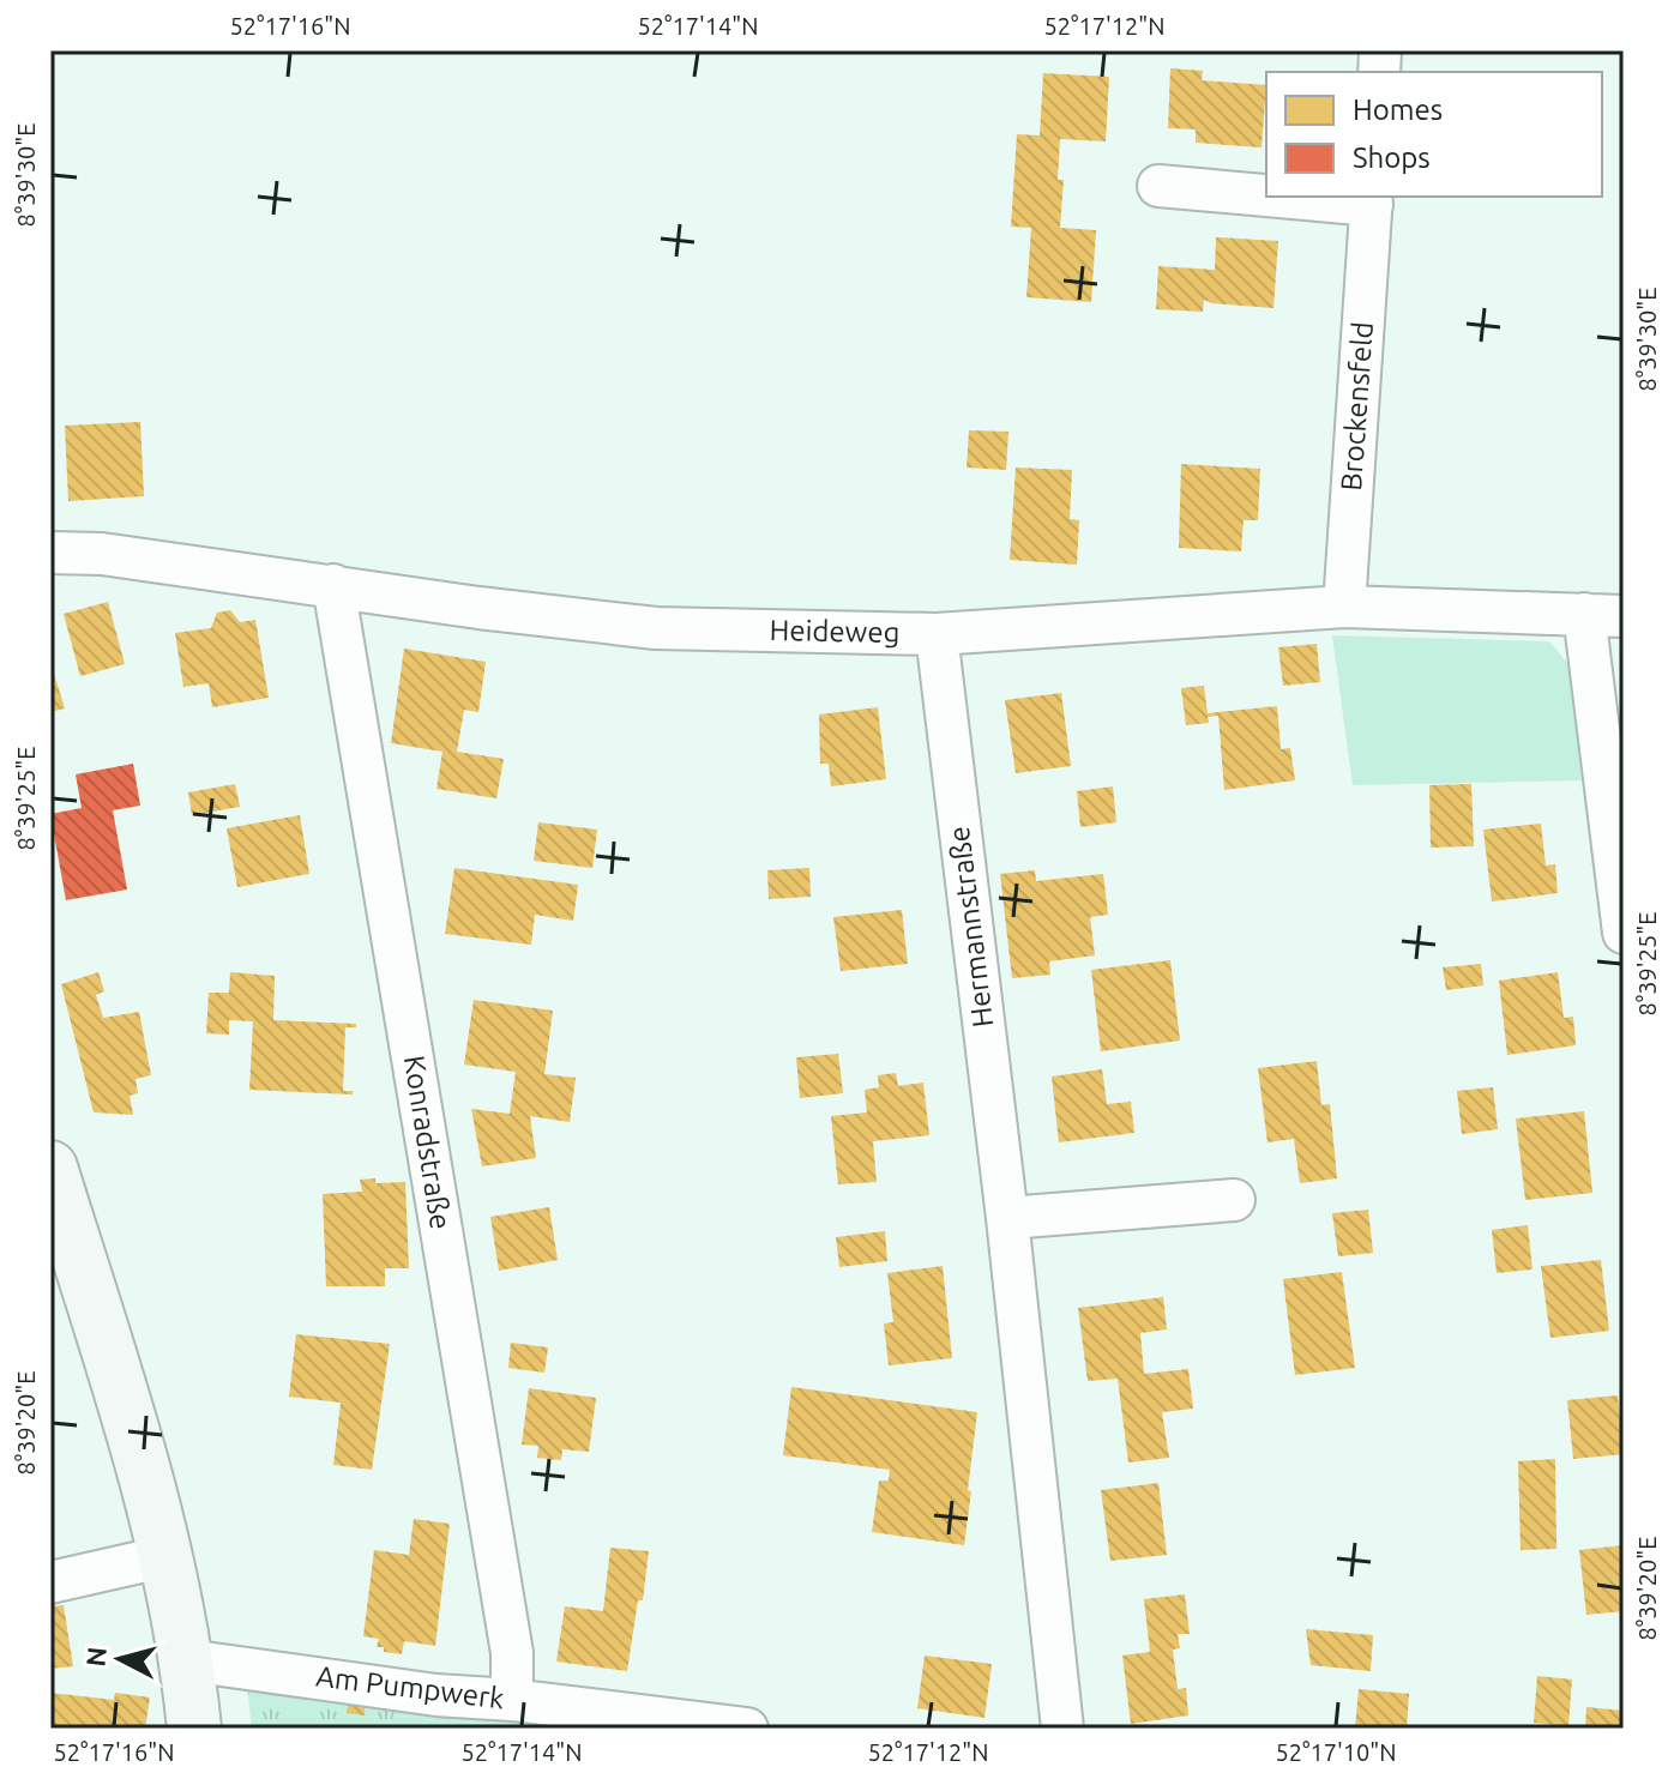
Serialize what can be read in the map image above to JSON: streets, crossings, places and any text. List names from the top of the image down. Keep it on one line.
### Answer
{"streets":{"street":["Brockensfeld","Heideweg","Hermannstraße","Konradstraße","Am Pumpwerk"]},"crossings":[["Brockensfeld","Heideweg"],["Heideweg","Hermannstraße"],["Heideweg","Konradstraße"],["Konradstraße","Am Pumpwerk"]],"legend":["Homes","Shops"],"north":"left","coordinates":["52°17'16\"N","52°17'14\"N","52°17'12\"N","8°39'30\"E","8°39'25\"E","8°39'20\"E","52°17'10\"N"]}
